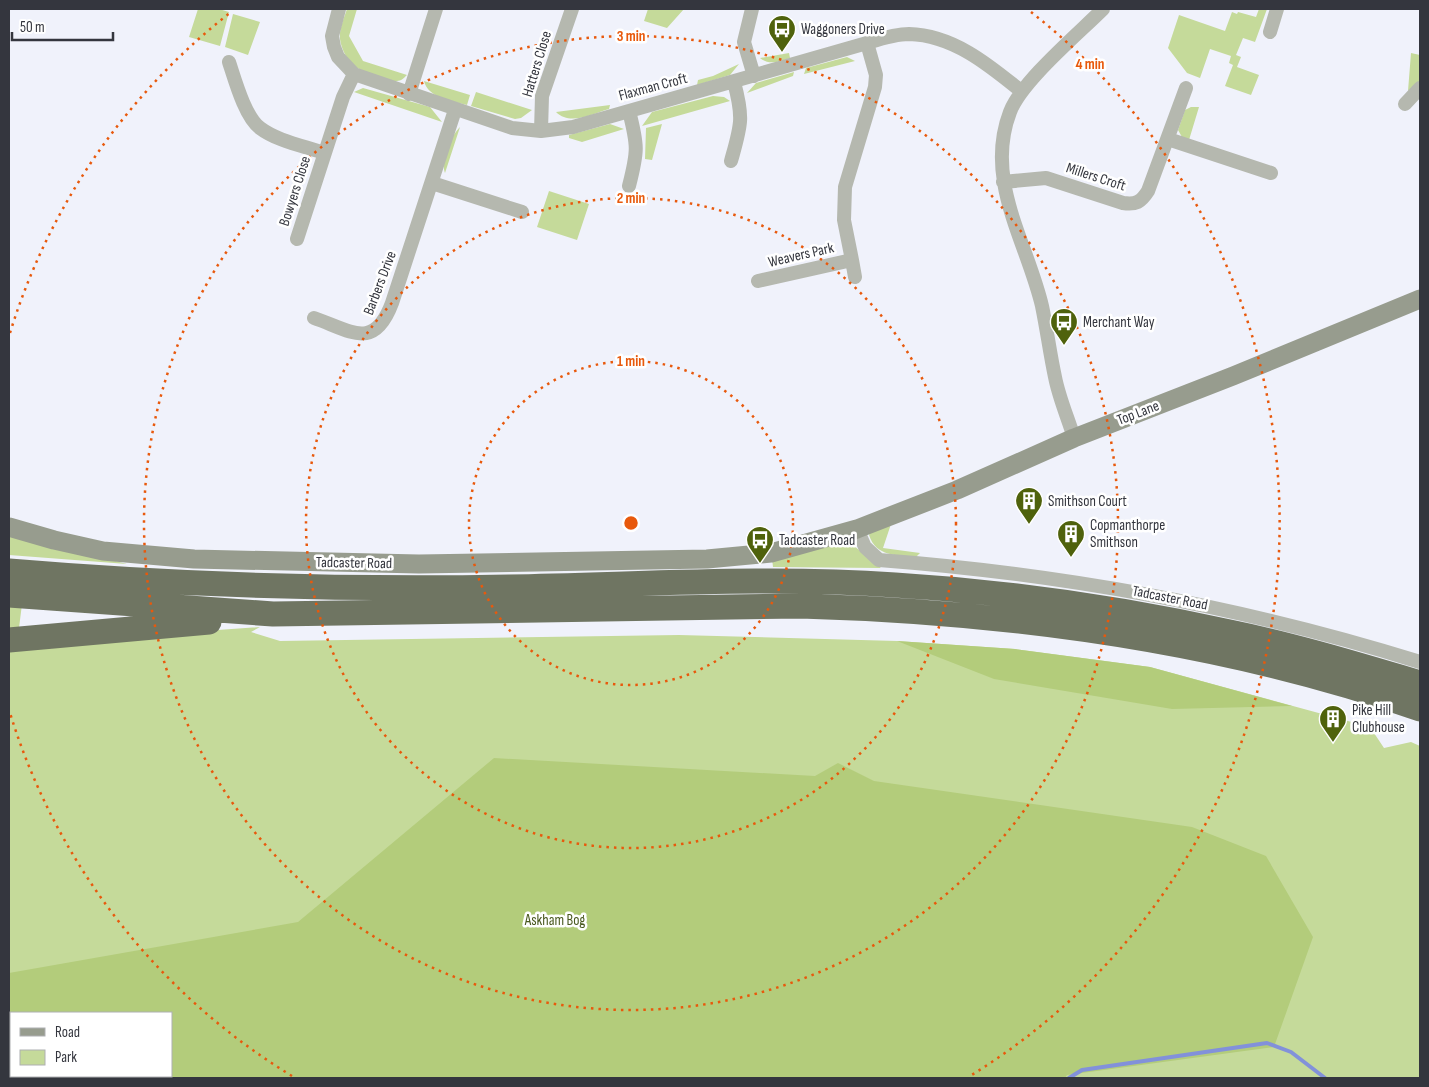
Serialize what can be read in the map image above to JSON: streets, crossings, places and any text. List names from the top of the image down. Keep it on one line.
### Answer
{"streets":{"street":["Hatters Close","Flaxman Croft","Millers Croft","Bowyers Close","Weavers Park","Barbers Drive","Top Lane","Tadcaster Road"]},"crossings":[["Hatters Close","Flaxman Croft"],["Flaxman Croft","Bowyers Close"],["Flaxman Croft","Weavers Park"],["Flaxman Croft","Barbers Drive"],["Top Lane","Tadcaster Road"]],"parks":["Askham Bog"],"places":{"bus stop":["Waggoners Drive","Merchant Way","Tadcaster Road"],"building":["Smithson Court","Copmanthorpe Smithson","Pike Hill Clubhouse"]},"legend":["Road","Park"],"scale_bar":"50 m","rings":["3 min","4 min","2 min","1 min"]}
